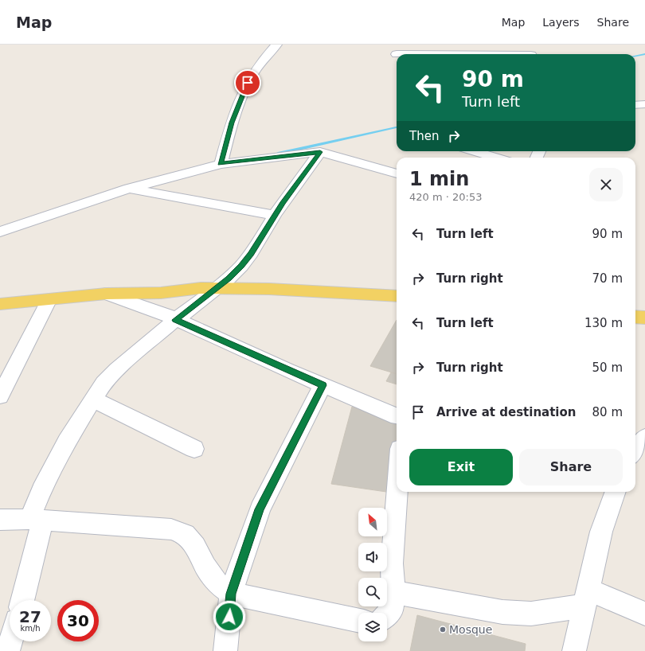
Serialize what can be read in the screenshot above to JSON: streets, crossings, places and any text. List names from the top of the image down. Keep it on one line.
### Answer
{"places":["Mosque"],"north":"top left","page":{"header":"Map","nav":["Map","Layers","Share"],"turn":["90 m","Turn left"],"then":"Then","heading":["1 min","420 m · 20:53"],"list":[{"name":"Turn left","value":"90 m"},{"name":"Turn right","value":"70 m"},{"name":"Turn left","value":"130 m"},{"name":"Turn right","value":"50 m"},{"name":"Arrive at destination","value":"80 m"}],"buttons":["Exit","Share"],"speed":"27 km/h","limit":"30"}}
